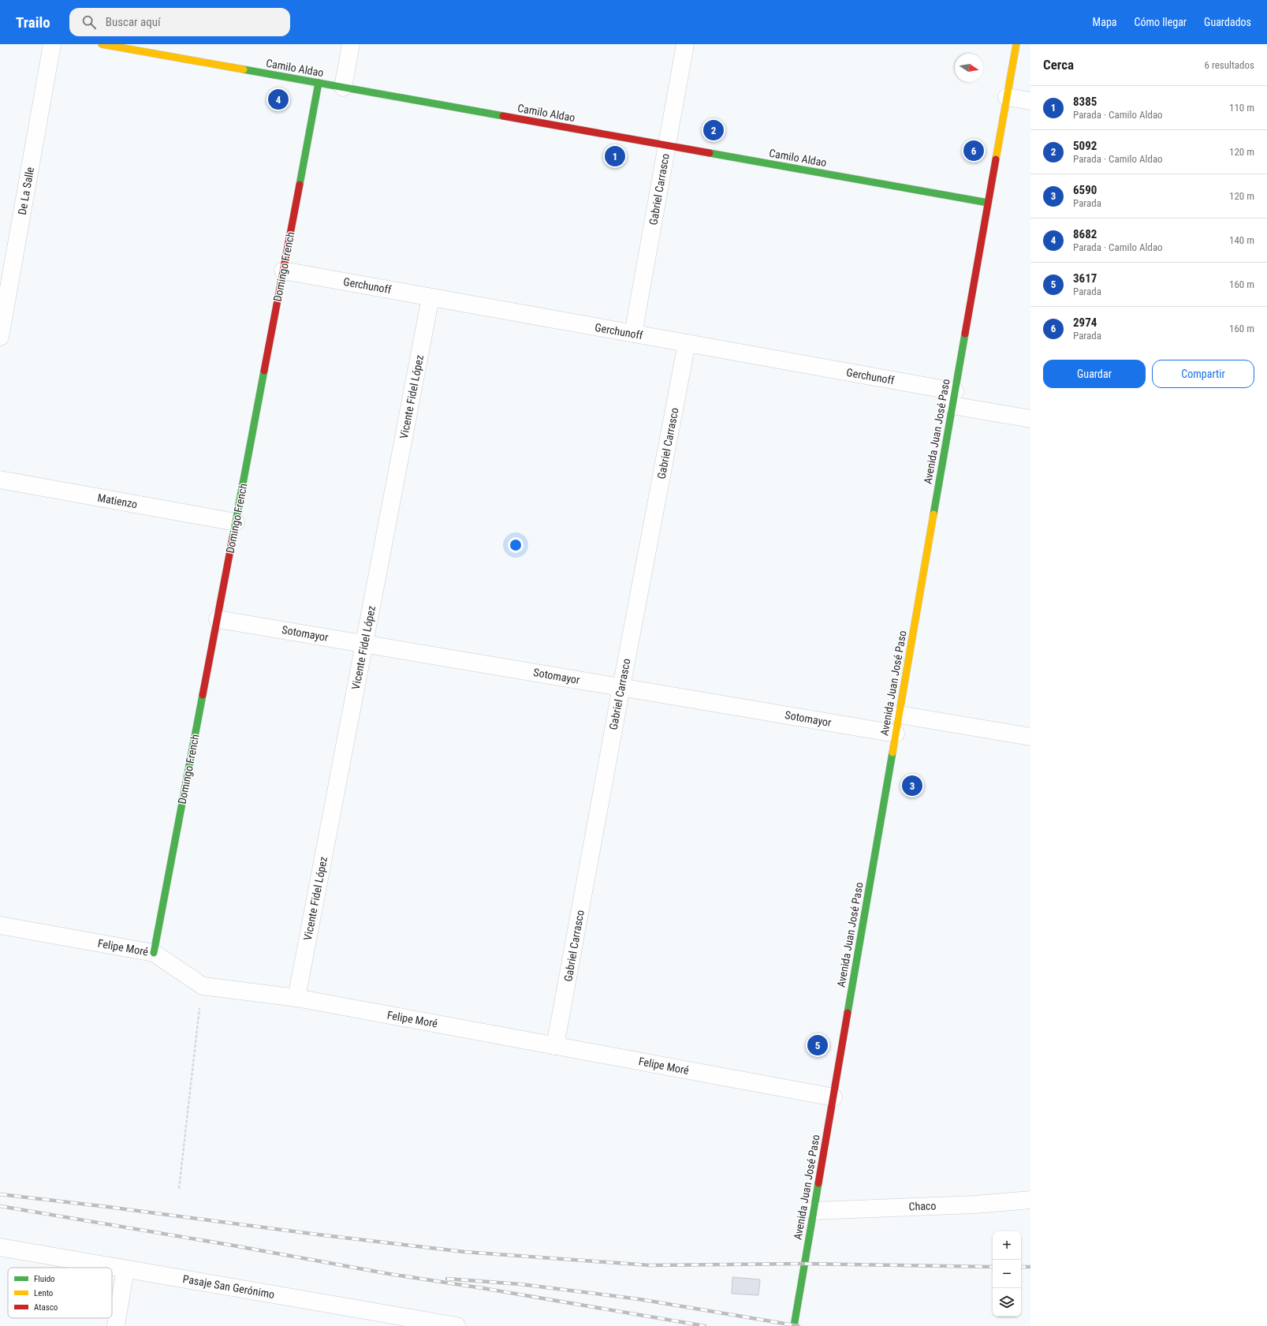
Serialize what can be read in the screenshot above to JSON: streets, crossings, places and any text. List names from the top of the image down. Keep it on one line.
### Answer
{"streets":{"street":["Camilo Aldao","Gabriel Carrasco","De La Salle","Domingo French","Gerchunoff","Vicente Fidel López","Avenida Juan José Paso","Matienzo","Sotomayor","Felipe Moré","Chaco","Pasaje San Gerónimo"]},"crossings":[["Camilo Aldao","Gabriel Carrasco"],["Camilo Aldao","Domingo French"],["Camilo Aldao","Avenida Juan José Paso"],["Gabriel Carrasco","Gerchunoff"],["Gabriel Carrasco","Sotomayor"],["Gabriel Carrasco","Felipe Moré"],["Domingo French","Gerchunoff"],["Domingo French","Matienzo"],["Domingo French","Sotomayor"],["Domingo French","Felipe Moré"],["Gerchunoff","Vicente Fidel López"],["Gerchunoff","Avenida Juan José Paso"],["Vicente Fidel López","Sotomayor"],["Vicente Fidel López","Felipe Moré"],["Avenida Juan José Paso","Sotomayor"],["Avenida Juan José Paso","Felipe Moré"],["Avenida Juan José Paso","Chaco"]],"legend":["Fluido","Lento","Atasco"],"north":"right","page":{"header":"Trailo","search":"Buscar aquí","nav":["Mapa","Cómo llegar","Guardados"],"heading":["Cerca","6 resultados"],"list":[{"mark":"1","name":"8385","note":"Parada · Camilo Aldao","value":"110 m"},{"mark":"2","name":"5092","note":"Parada · Camilo Aldao","value":"120 m"},{"mark":"3","name":"6590","note":"Parada","value":"120 m"},{"mark":"4","name":"8682","note":"Parada · Camilo Aldao","value":"140 m"},{"mark":"5","name":"3617","note":"Parada","value":"160 m"},{"mark":"6","name":"2974","note":"Parada","value":"160 m"}],"pins":["4","2","6","1","3","5"],"buttons":["Guardar","Compartir"],"map_buttons":["+","−"]}}
